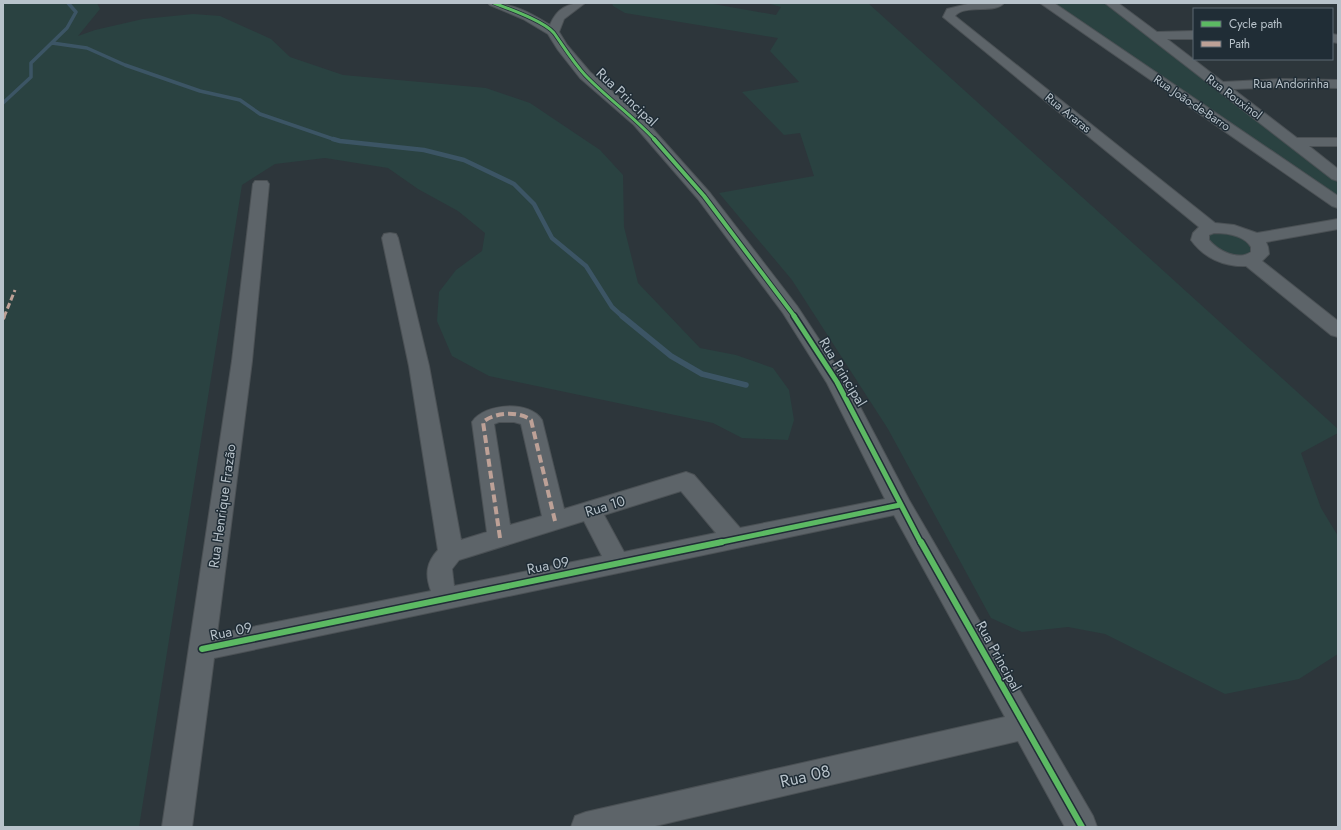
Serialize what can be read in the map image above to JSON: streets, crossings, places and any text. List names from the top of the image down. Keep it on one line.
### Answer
{"streets":{"street":["Rua Andorinha","Rua Principal","Rua Rouxinol","Rua João-de-Barro","Rua Araras","Rua Henrique Frazão","Rua 10","Rua 09","Rua 08"]},"crossings":[["Rua Andorinha","Rua Rouxinol"],["Rua Principal","Rua 09"],["Rua Principal","Rua 08"],["Rua Henrique Frazão","Rua 09"],["Rua 10","Rua 09"]],"legend":["Cycle path","Path"]}
